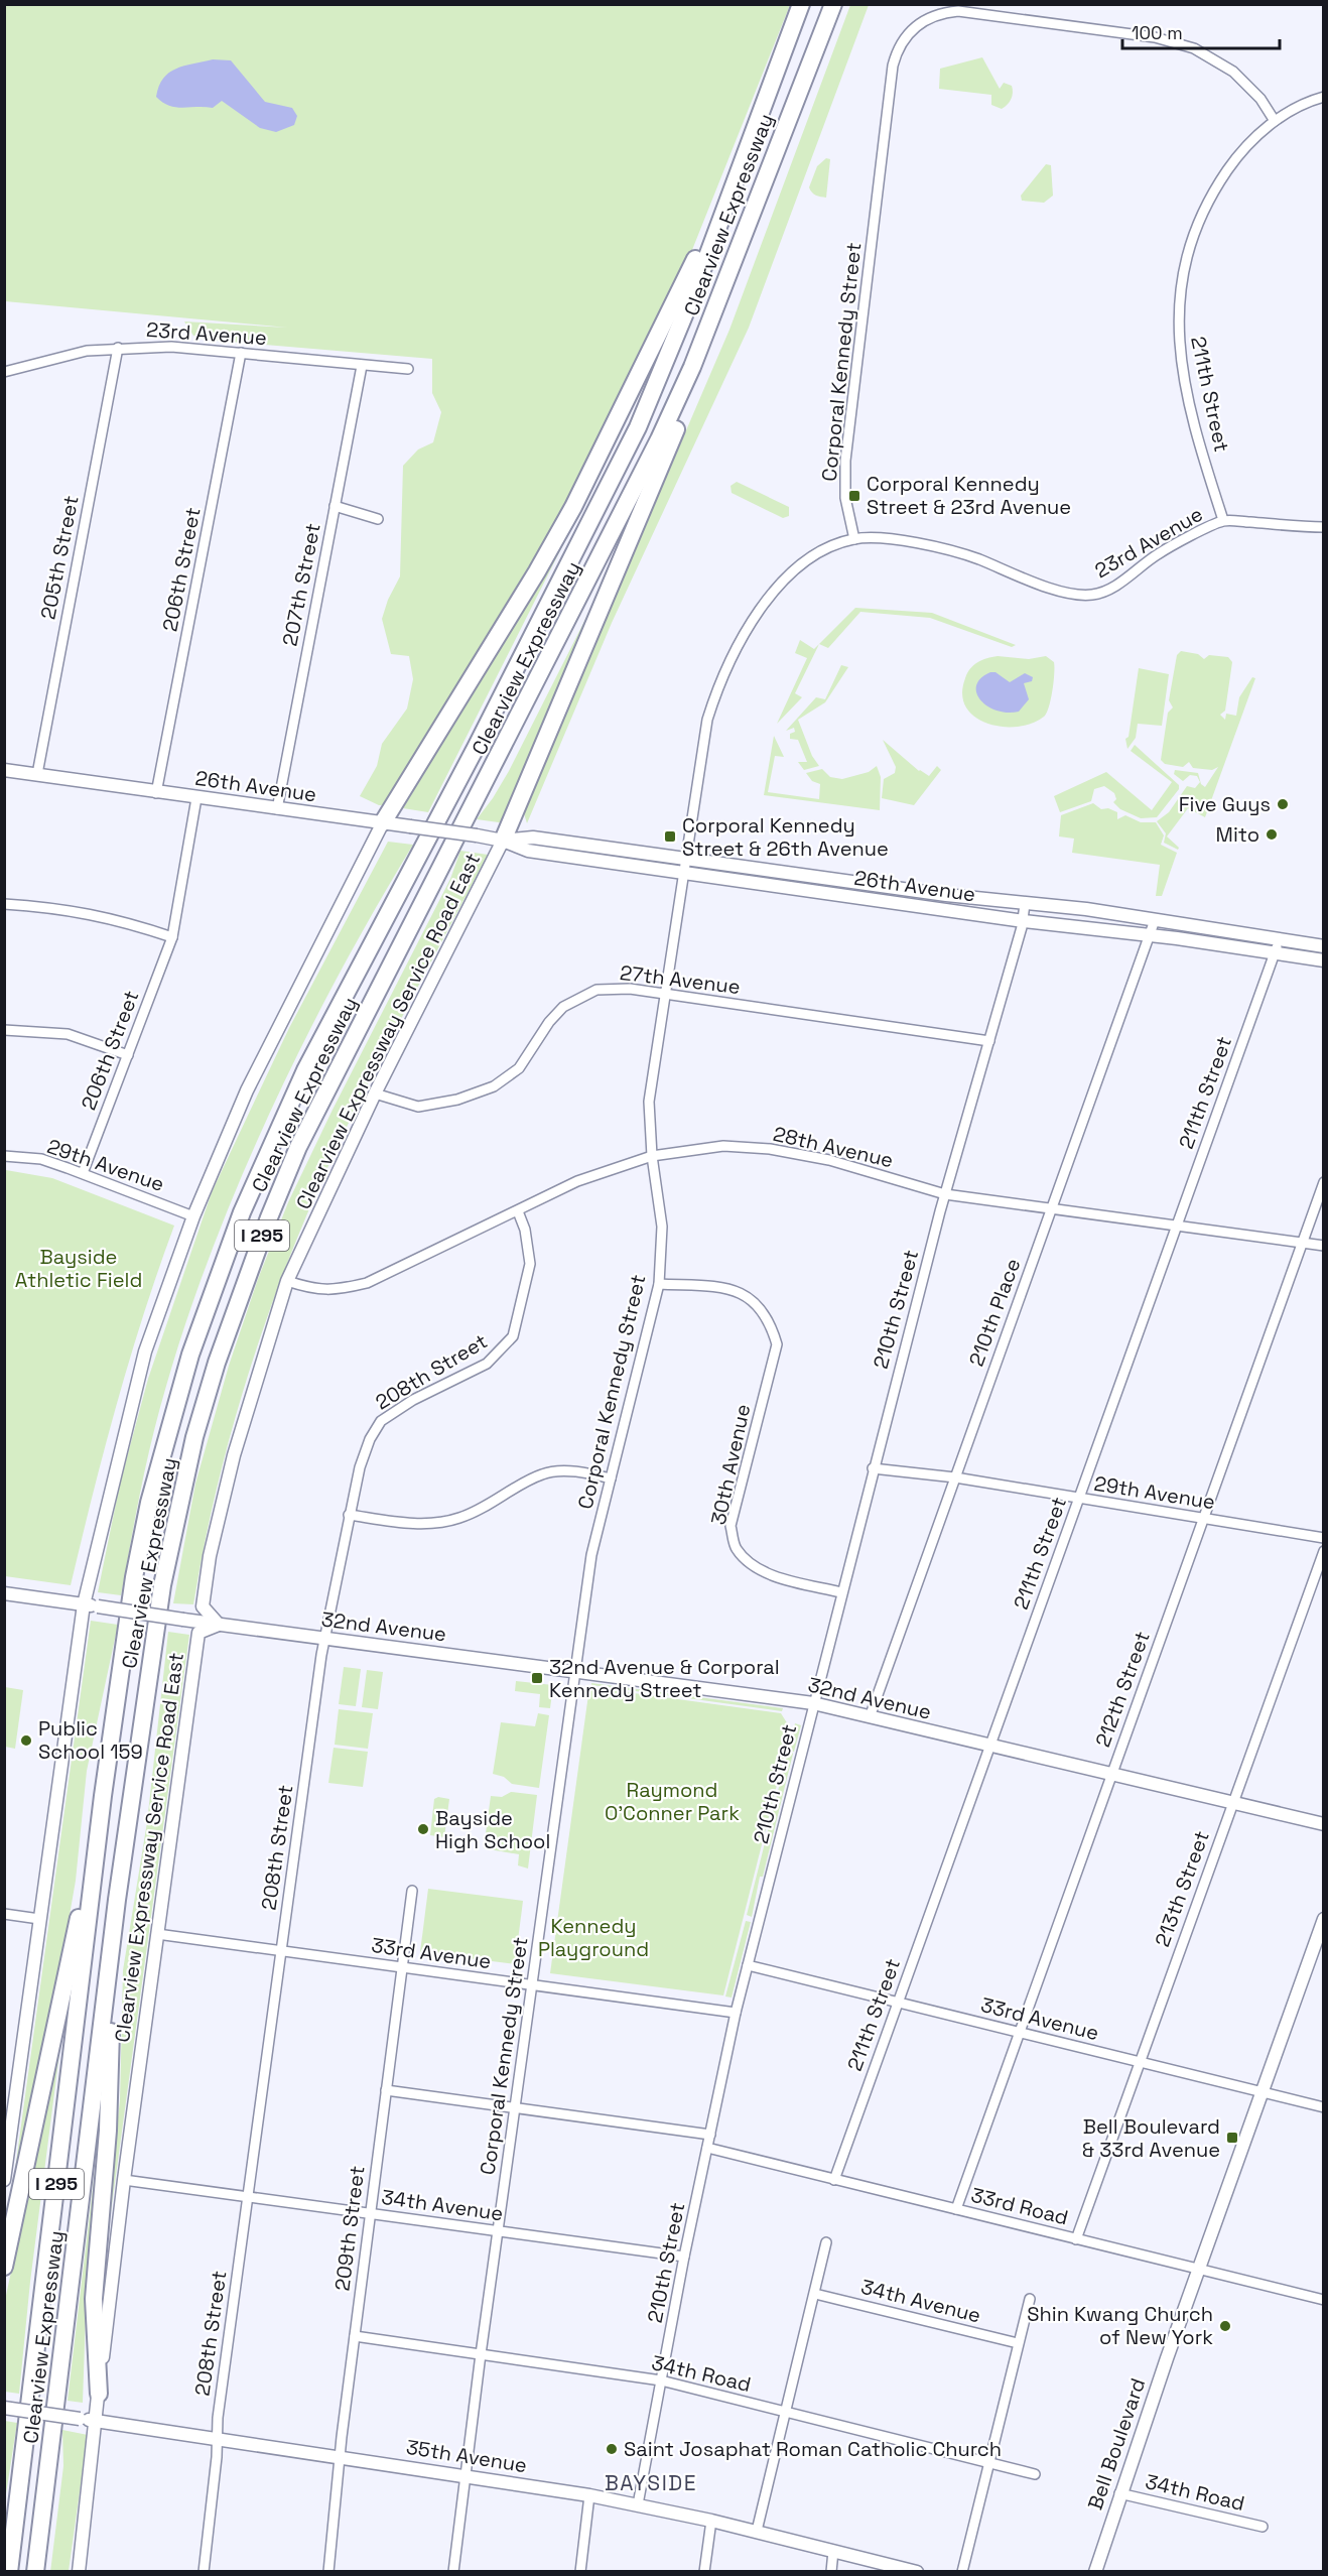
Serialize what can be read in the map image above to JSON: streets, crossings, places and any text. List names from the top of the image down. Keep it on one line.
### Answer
{"streets":{"highway":["Clearview Expressway","I 295"],"street":["23rd Avenue","Corporal Kennedy Street","211th Street","205th Street","206th Street","207th Street","26th Avenue","27th Avenue","Clearview Expressway Service Road East","28th Avenue","29th Avenue","210th Street","210th Place","208th Street","30th Avenue","32nd Avenue","212th Street","213th Street","33rd Avenue","34th Avenue","33rd Road","209th Street","34th Road","Bell Boulevard","35th Avenue"]},"crossings":[["23rd Avenue","Corporal Kennedy Street"],["23rd Avenue","211th Street"],["23rd Avenue","205th Street"],["23rd Avenue","206th Street"],["23rd Avenue","207th Street"],["Corporal Kennedy Street","211th Street"],["Corporal Kennedy Street","26th Avenue"],["Corporal Kennedy Street","27th Avenue"],["Corporal Kennedy Street","28th Avenue"],["Corporal Kennedy Street","30th Avenue"],["Corporal Kennedy Street","32nd Avenue"],["Corporal Kennedy Street","33rd Avenue"],["Corporal Kennedy Street","34th Avenue"],["Corporal Kennedy Street","34th Road"],["Corporal Kennedy Street","35th Avenue"],["211th Street","26th Avenue"],["211th Street","28th Avenue"],["211th Street","29th Avenue"],["211th Street","32nd Avenue"],["211th Street","33rd Avenue"],["211th Street","33rd Road"],["205th Street","26th Avenue"],["206th Street","26th Avenue"],["206th Street","29th Avenue"],["207th Street","26th Avenue"],["26th Avenue","Clearview Expressway Service Road East"],["26th Avenue","210th Street"],["26th Avenue","210th Place"],["27th Avenue","Clearview Expressway Service Road East"],["27th Avenue","210th Street"],["Clearview Expressway Service Road East","28th Avenue"],["Clearview Expressway Service Road East","32nd Avenue"],["Clearview Expressway Service Road East","33rd Avenue"],["Clearview Expressway Service Road East","34th Avenue"],["Clearview Expressway Service Road East","35th Avenue"],["28th Avenue","210th Street"],["28th Avenue","210th Place"],["28th Avenue","208th Street"],["28th Avenue","212th Street"],["29th Avenue","210th Street"],["29th Avenue","210th Place"],["29th Avenue","212th Street"],["210th Street","30th Avenue"],["210th Street","32nd Avenue"],["210th Street","33rd Avenue"],["210th Street","34th Avenue"],["210th Street","33rd Road"],["210th Street","34th Road"],["210th Street","35th Avenue"],["210th Place","32nd Avenue"],["208th Street","32nd Avenue"],["208th Street","33rd Avenue"],["208th Street","34th Avenue"],["208th Street","35th Avenue"],["32nd Avenue","212th Street"],["32nd Avenue","213th Street"],["212th Street","33rd Avenue"],["212th Street","33rd Road"],["213th Street","33rd Avenue"],["213th Street","33rd Road"],["33rd Avenue","209th Street"],["33rd Avenue","Bell Boulevard"],["34th Avenue","209th Street"],["33rd Road","Bell Boulevard"],["209th Street","34th Road"],["209th Street","35th Avenue"],["34th Road","Bell Boulevard"]],"districts":["BAYSIDE"],"parks":["Bayside Athletic Field","Raymond O'Conner Park","Kennedy Playground"],"places":{"transit":["Corporal Kennedy Street & 23rd Avenue","Corporal Kennedy Street & 26th Avenue","32nd Avenue & Corporal Kennedy Street","Bell Boulevard & 33rd Avenue"],"other":["Five Guys","Mito","Public School 159","Bayside High School","Shin Kwang Church of New York","Saint Josaphat Roman Catholic Church"]},"scale_bar":"100 m"}
